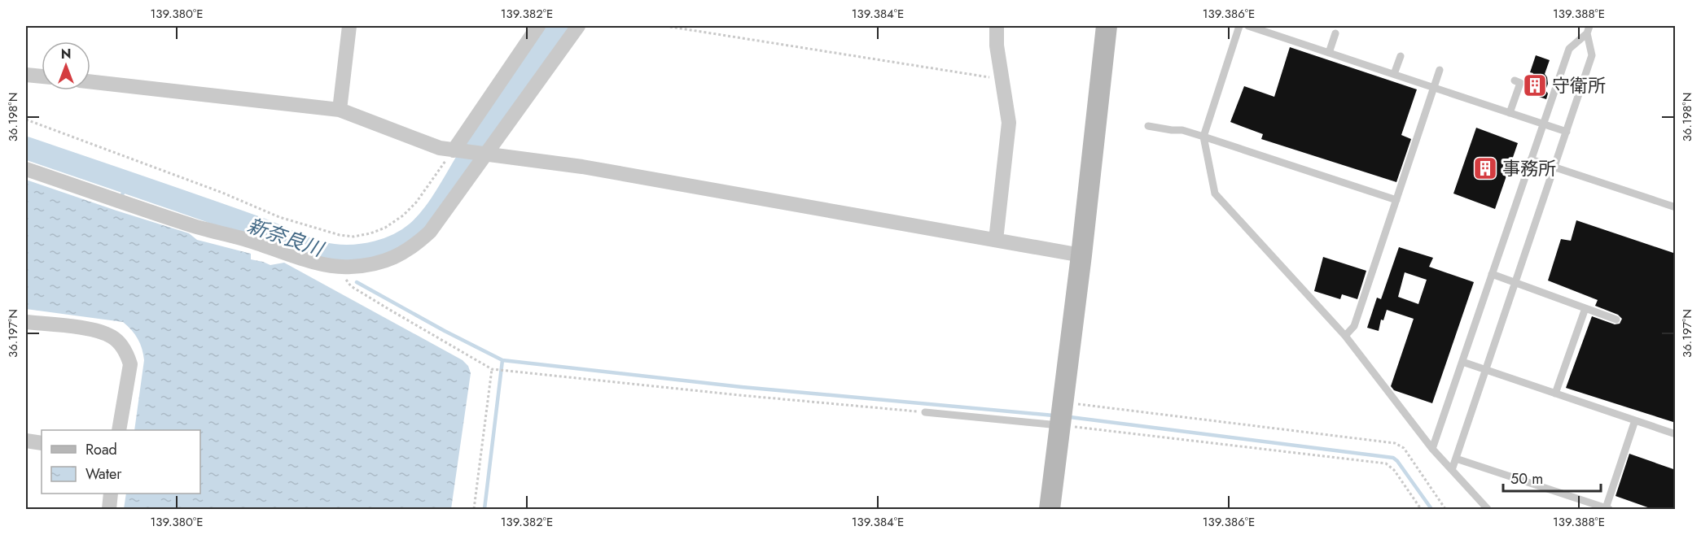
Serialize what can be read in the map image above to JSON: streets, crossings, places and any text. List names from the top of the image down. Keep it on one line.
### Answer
{"water":["新奈良川"],"places":{"building":["守衛所","事務所"]},"legend":["Road","Water"],"scale_bar":"50 m","north":"top","coordinates":["139.380°E","139.382°E","139.384°E","139.386°E","139.388°E","36.198°N","36.197°N"]}
